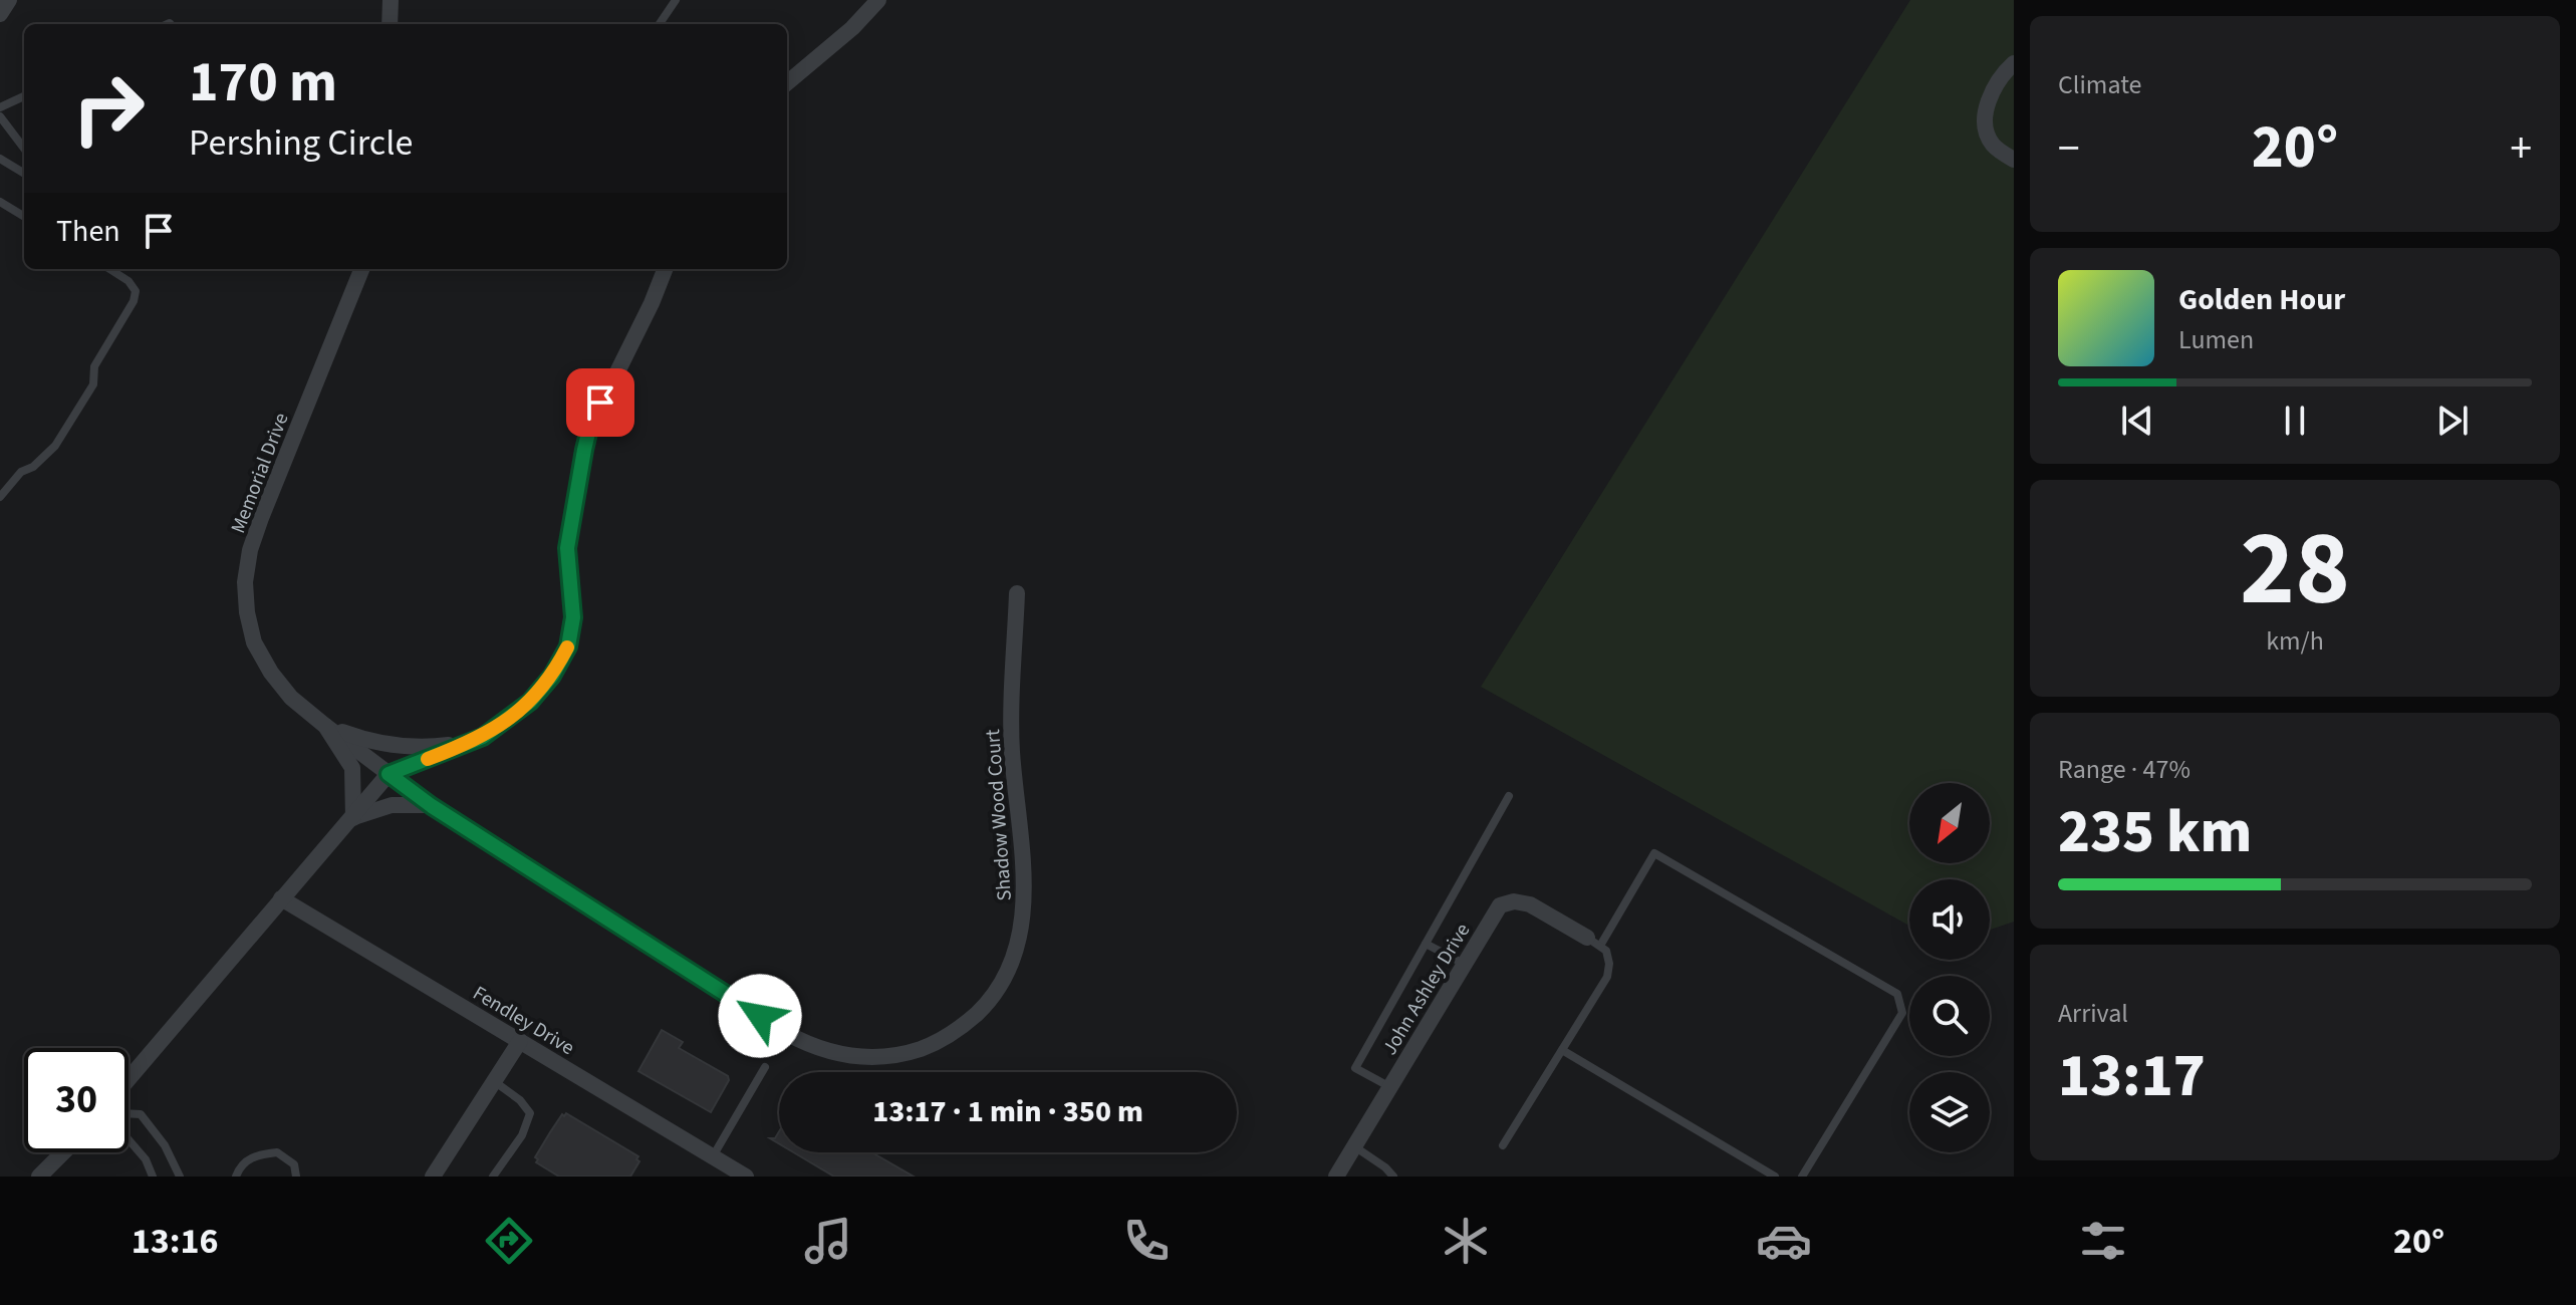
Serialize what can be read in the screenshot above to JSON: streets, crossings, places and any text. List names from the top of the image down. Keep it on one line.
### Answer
{"streets":{"street":["Memorial Drive","Shadow Wood Court","John Ashley Drive","Fendley Drive"]},"crossings":[["Memorial Drive","Shadow Wood Court"]],"north":"bottom left","page":{"tile":["Climate",["28","km/h"],["Range · 47%","235 km"],["Arrival","13:17"]],"turn":["170 m","Pershing Circle"],"heat":["−","20°","+"],"then":"Then","song":["Golden Hour","Lumen"],"limit":"30","trip":"13:17 · 1 min · 350 m","tabs":["13:16","20°"]}}
